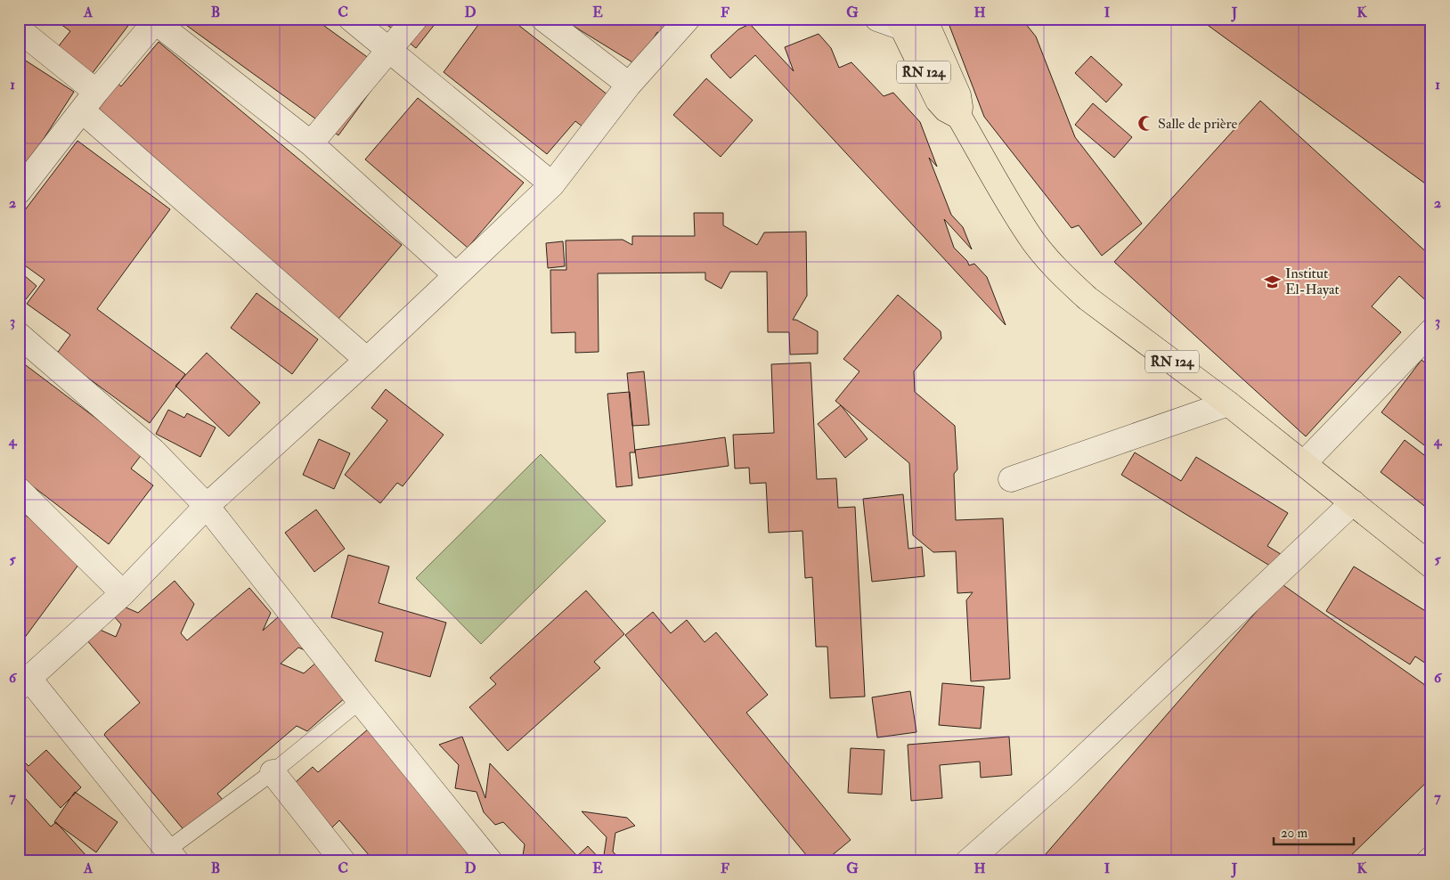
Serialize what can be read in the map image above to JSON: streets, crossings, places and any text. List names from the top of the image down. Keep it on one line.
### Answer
{"streets":{"main road":["RN 124"]},"places":{"mosque":["Salle de prière"],"school or university":["Institut El-Hayat"]},"scale_bar":"20 m","grid":{"columns":["A","B","C","D","E","F","G","H","I","J","K"],"rows":["1","2","3","4","5","6","7"]}}
